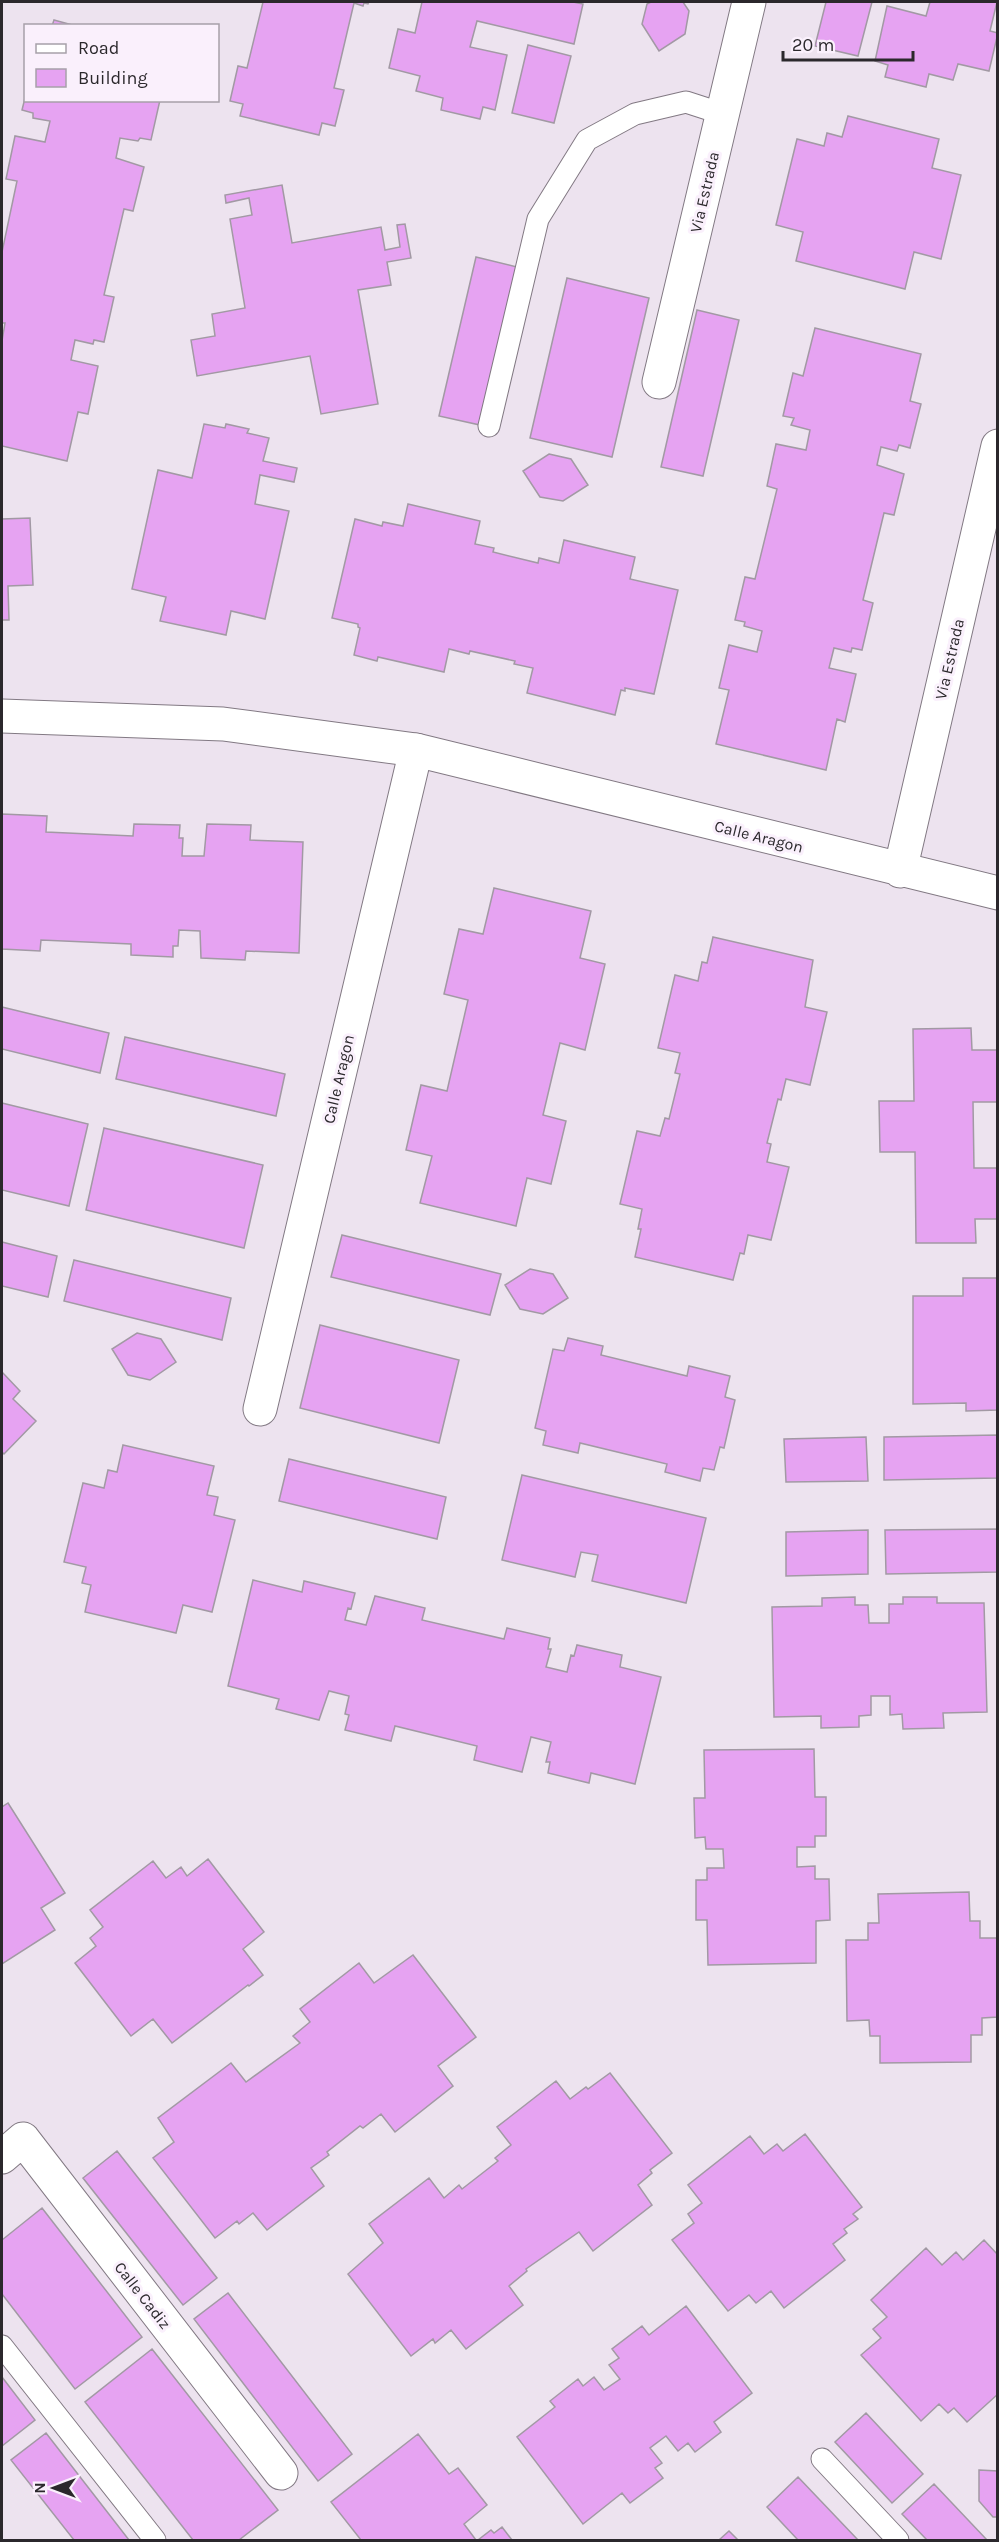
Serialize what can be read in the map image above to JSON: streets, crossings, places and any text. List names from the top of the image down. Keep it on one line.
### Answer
{"streets":{"street":["Via Estrada","Calle Aragon","Calle Cadiz"]},"crossings":[["Via Estrada","Calle Aragon"]],"legend":["Road","Building"],"scale_bar":"20 m","north":"left"}
